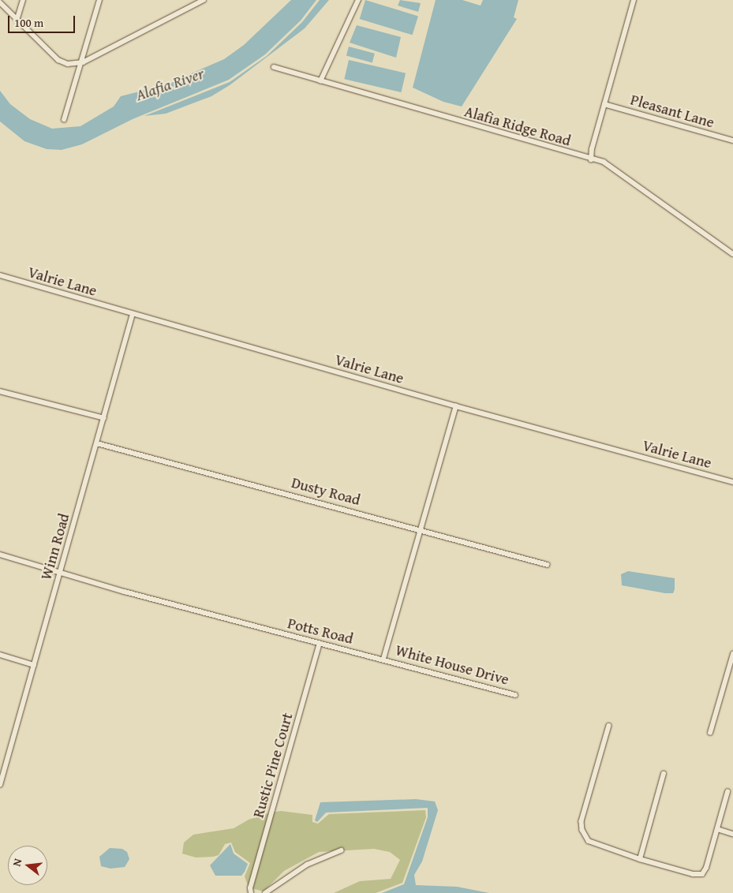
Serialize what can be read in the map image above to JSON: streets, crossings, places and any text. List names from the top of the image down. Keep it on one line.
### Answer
{"streets":{"street":["Pleasant Lane","Alafia Ridge Road","Valrie Lane","Dusty Road","Winn Road","Potts Road","White House Drive","Rustic Pine Court"]},"crossings":[["Valrie Lane","Winn Road"],["Dusty Road","Winn Road"],["Winn Road","Potts Road"],["Potts Road","White House Drive"],["Potts Road","Rustic Pine Court"]],"water":["Alafia River"],"scale_bar":"100 m","north":"left"}
